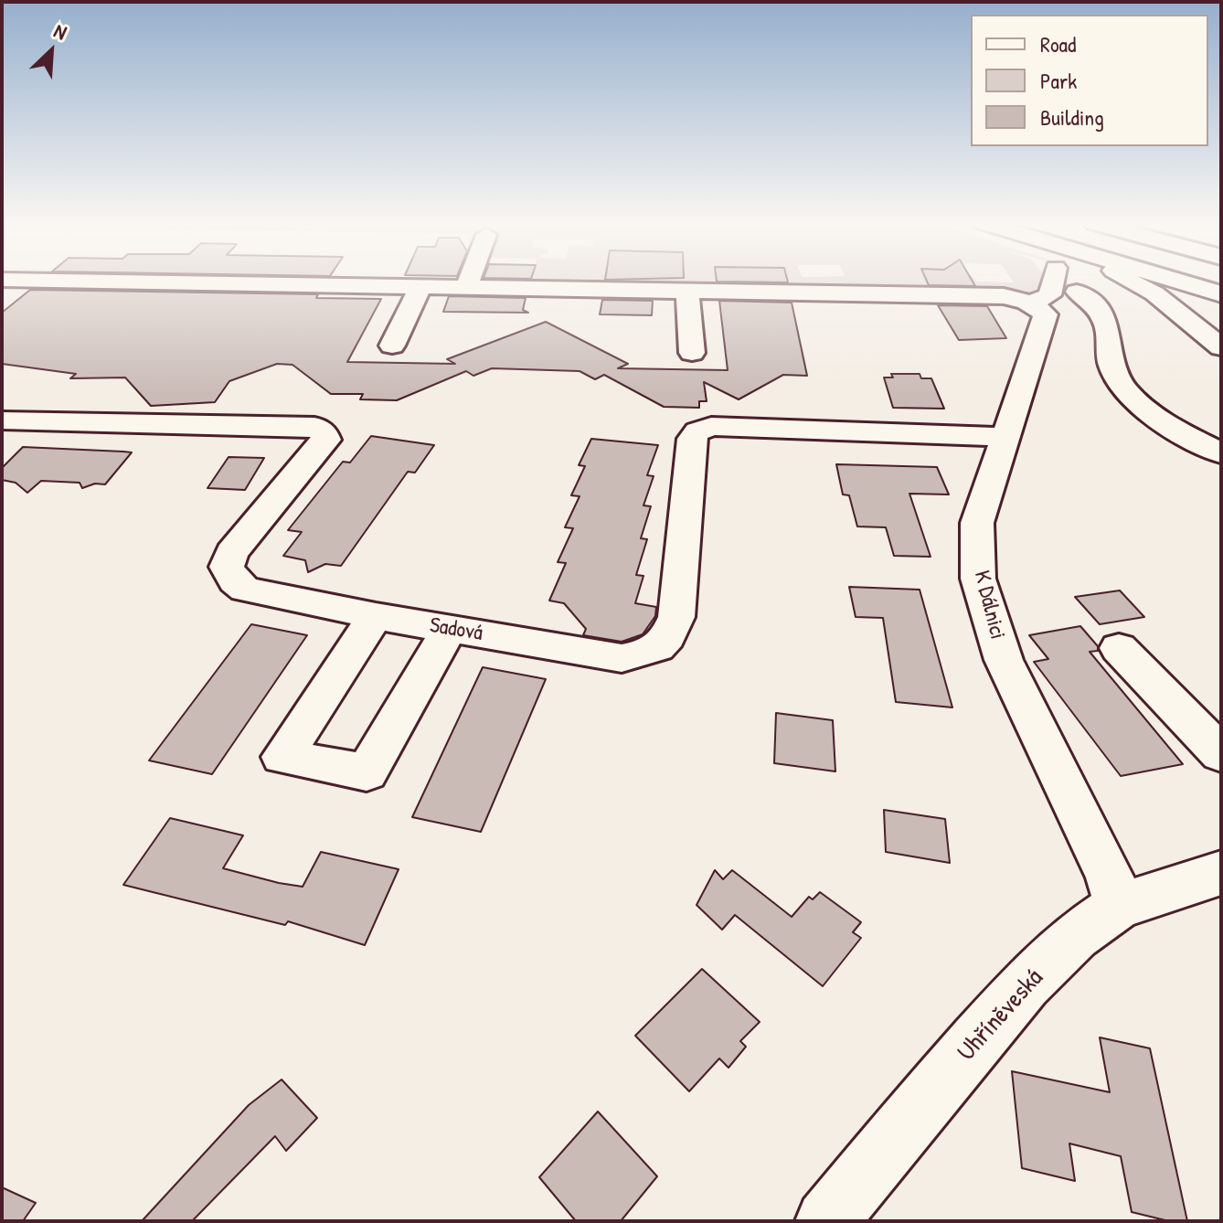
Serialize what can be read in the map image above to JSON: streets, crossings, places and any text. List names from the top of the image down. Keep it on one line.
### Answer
{"streets":{"street":["K Dálnici","Sadová","Uhříněveská"]},"crossings":[["K Dálnici","Sadová"],["K Dálnici","Uhříněveská"]],"legend":["Road","Park","Building"],"north":"top right"}
